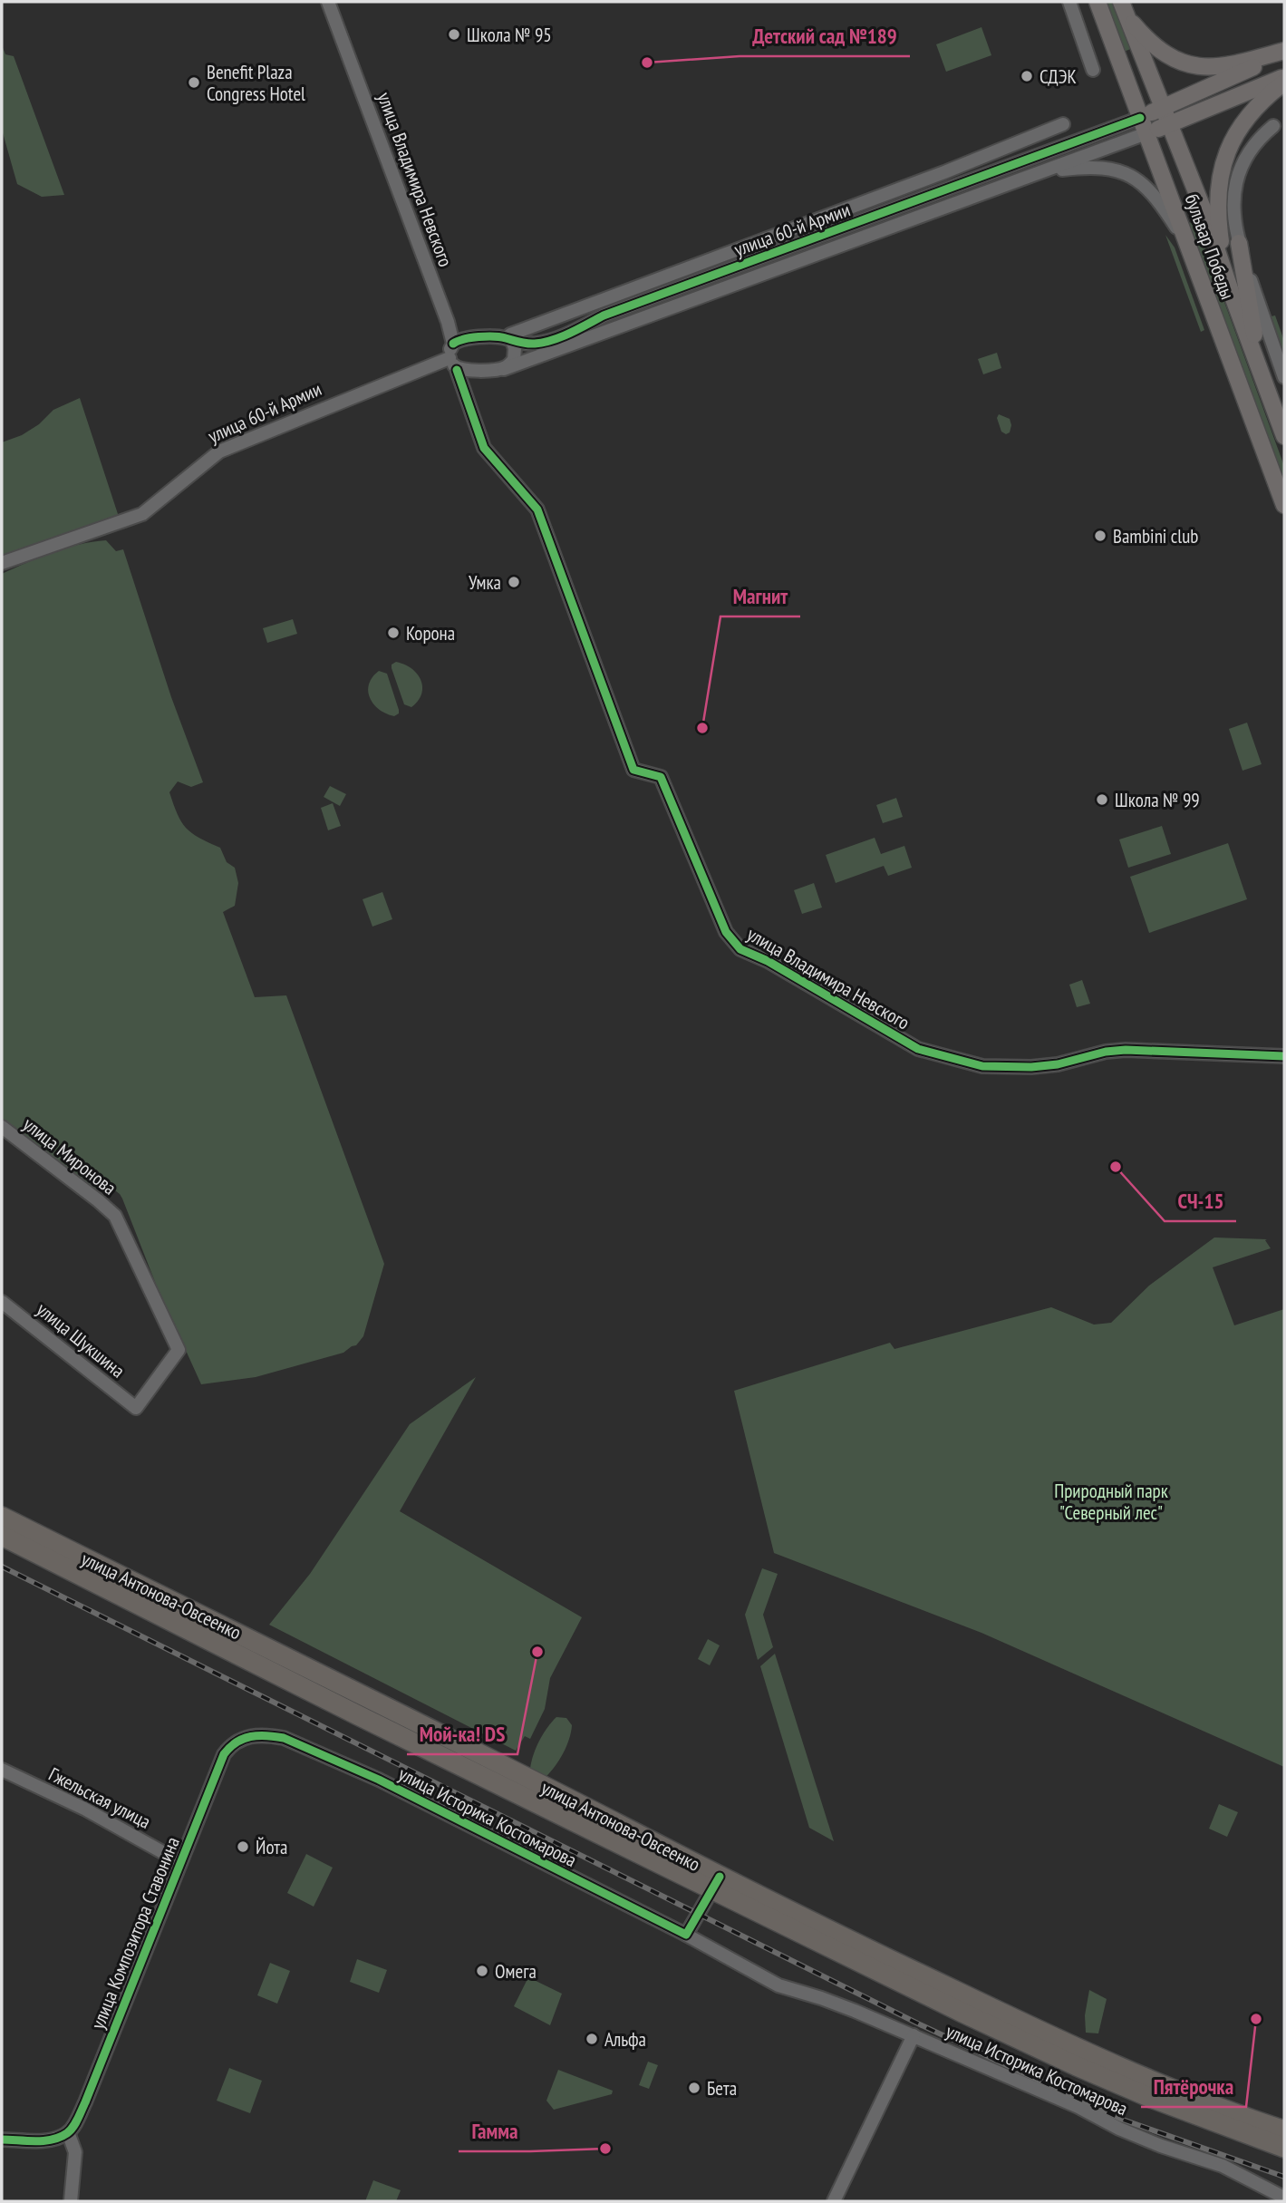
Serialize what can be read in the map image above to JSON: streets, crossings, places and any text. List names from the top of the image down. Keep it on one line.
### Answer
{"streets":{"highway":["улица Антонова-Овсеенко"],"main road":["улица 60-й Армии","бульвар Победы"],"street":["улица Владимира Невского","улица Миронова","улица Шукшина","Гжельская улица","улица Историка Костомарова","улица Композитора Ставонина"]},"crossings":[["улица Владимира Невского","улица 60-й Армии"],["улица 60-й Армии","бульвар Победы"],["улица Миронова","улица Шукшина"],["Гжельская улица","улица Композитора Ставонина"],["улица Историка Костомарова","улица Композитора Ставонина"]],"parks":["Природный парк \"Северный лес\""],"places":["Школа № 95","Детский сад №189","СДЭК","Benefit Plaza Congress Hotel","Bambini club","Умка","Корона","Магнит","Школа № 99","СЧ-15","Мой-ка! DS","Йота","Омега","Пятёрочка","Альфа","Бета","Гамма"]}
